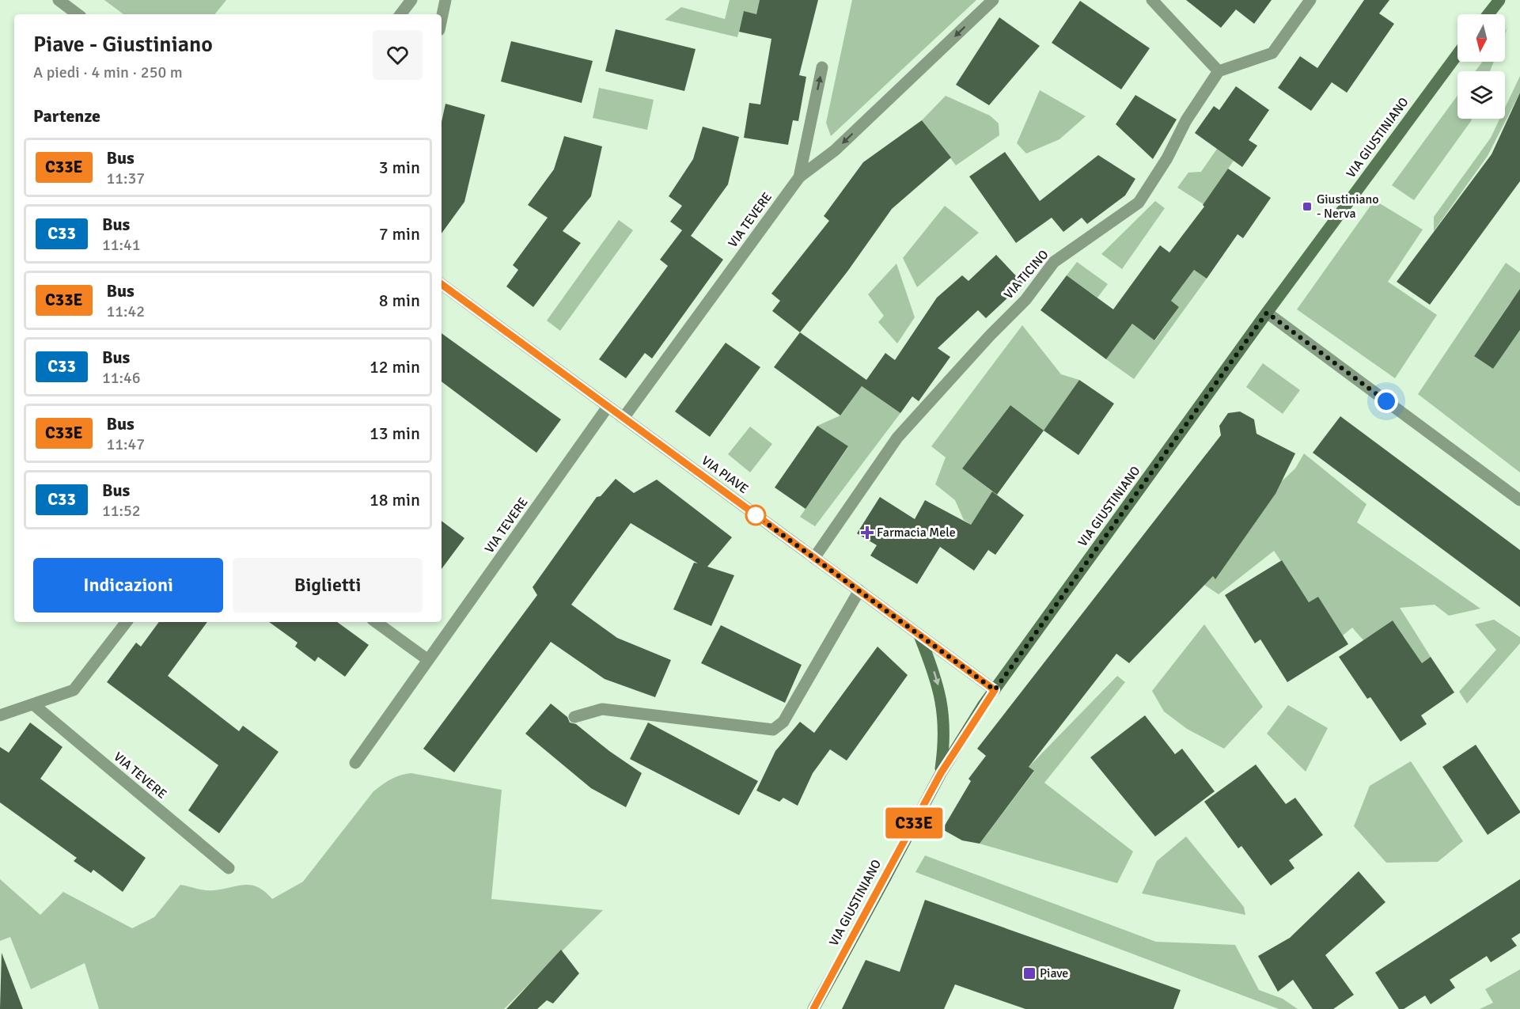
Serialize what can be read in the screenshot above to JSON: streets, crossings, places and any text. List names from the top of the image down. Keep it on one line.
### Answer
{"streets":{"main road":["VIA GIUSTINIANO"],"street":["VIA TEVERE","VIA TICINO","VIA PIAVE"]},"crossings":[["VIA GIUSTINIANO","VIA PIAVE"],["VIA TEVERE","VIA PIAVE"],["VIA TICINO","VIA PIAVE"]],"places":{"transit":["Giustiniano - Nerva","Piave"],"health":["Farmacia Mele"]},"lines":["bus line C33E"],"north":"bottom","page":{"on_map":"C33E","heading":[["Piave - Giustiniano","A piedi · 4 min · 250 m"],"Partenze"],"list":[{"mark":"C33E","name":"Bus","note":"11:37","value":"3 min"},{"mark":"C33","name":"Bus","note":"11:41","value":"7 min"},{"mark":"C33E","name":"Bus","note":"11:42","value":"8 min"},{"mark":"C33","name":"Bus","note":"11:46","value":"12 min"},{"mark":"C33E","name":"Bus","note":"11:47","value":"13 min"},{"mark":"C33","name":"Bus","note":"11:52","value":"18 min"}],"buttons":["Indicazioni","Biglietti"]}}
